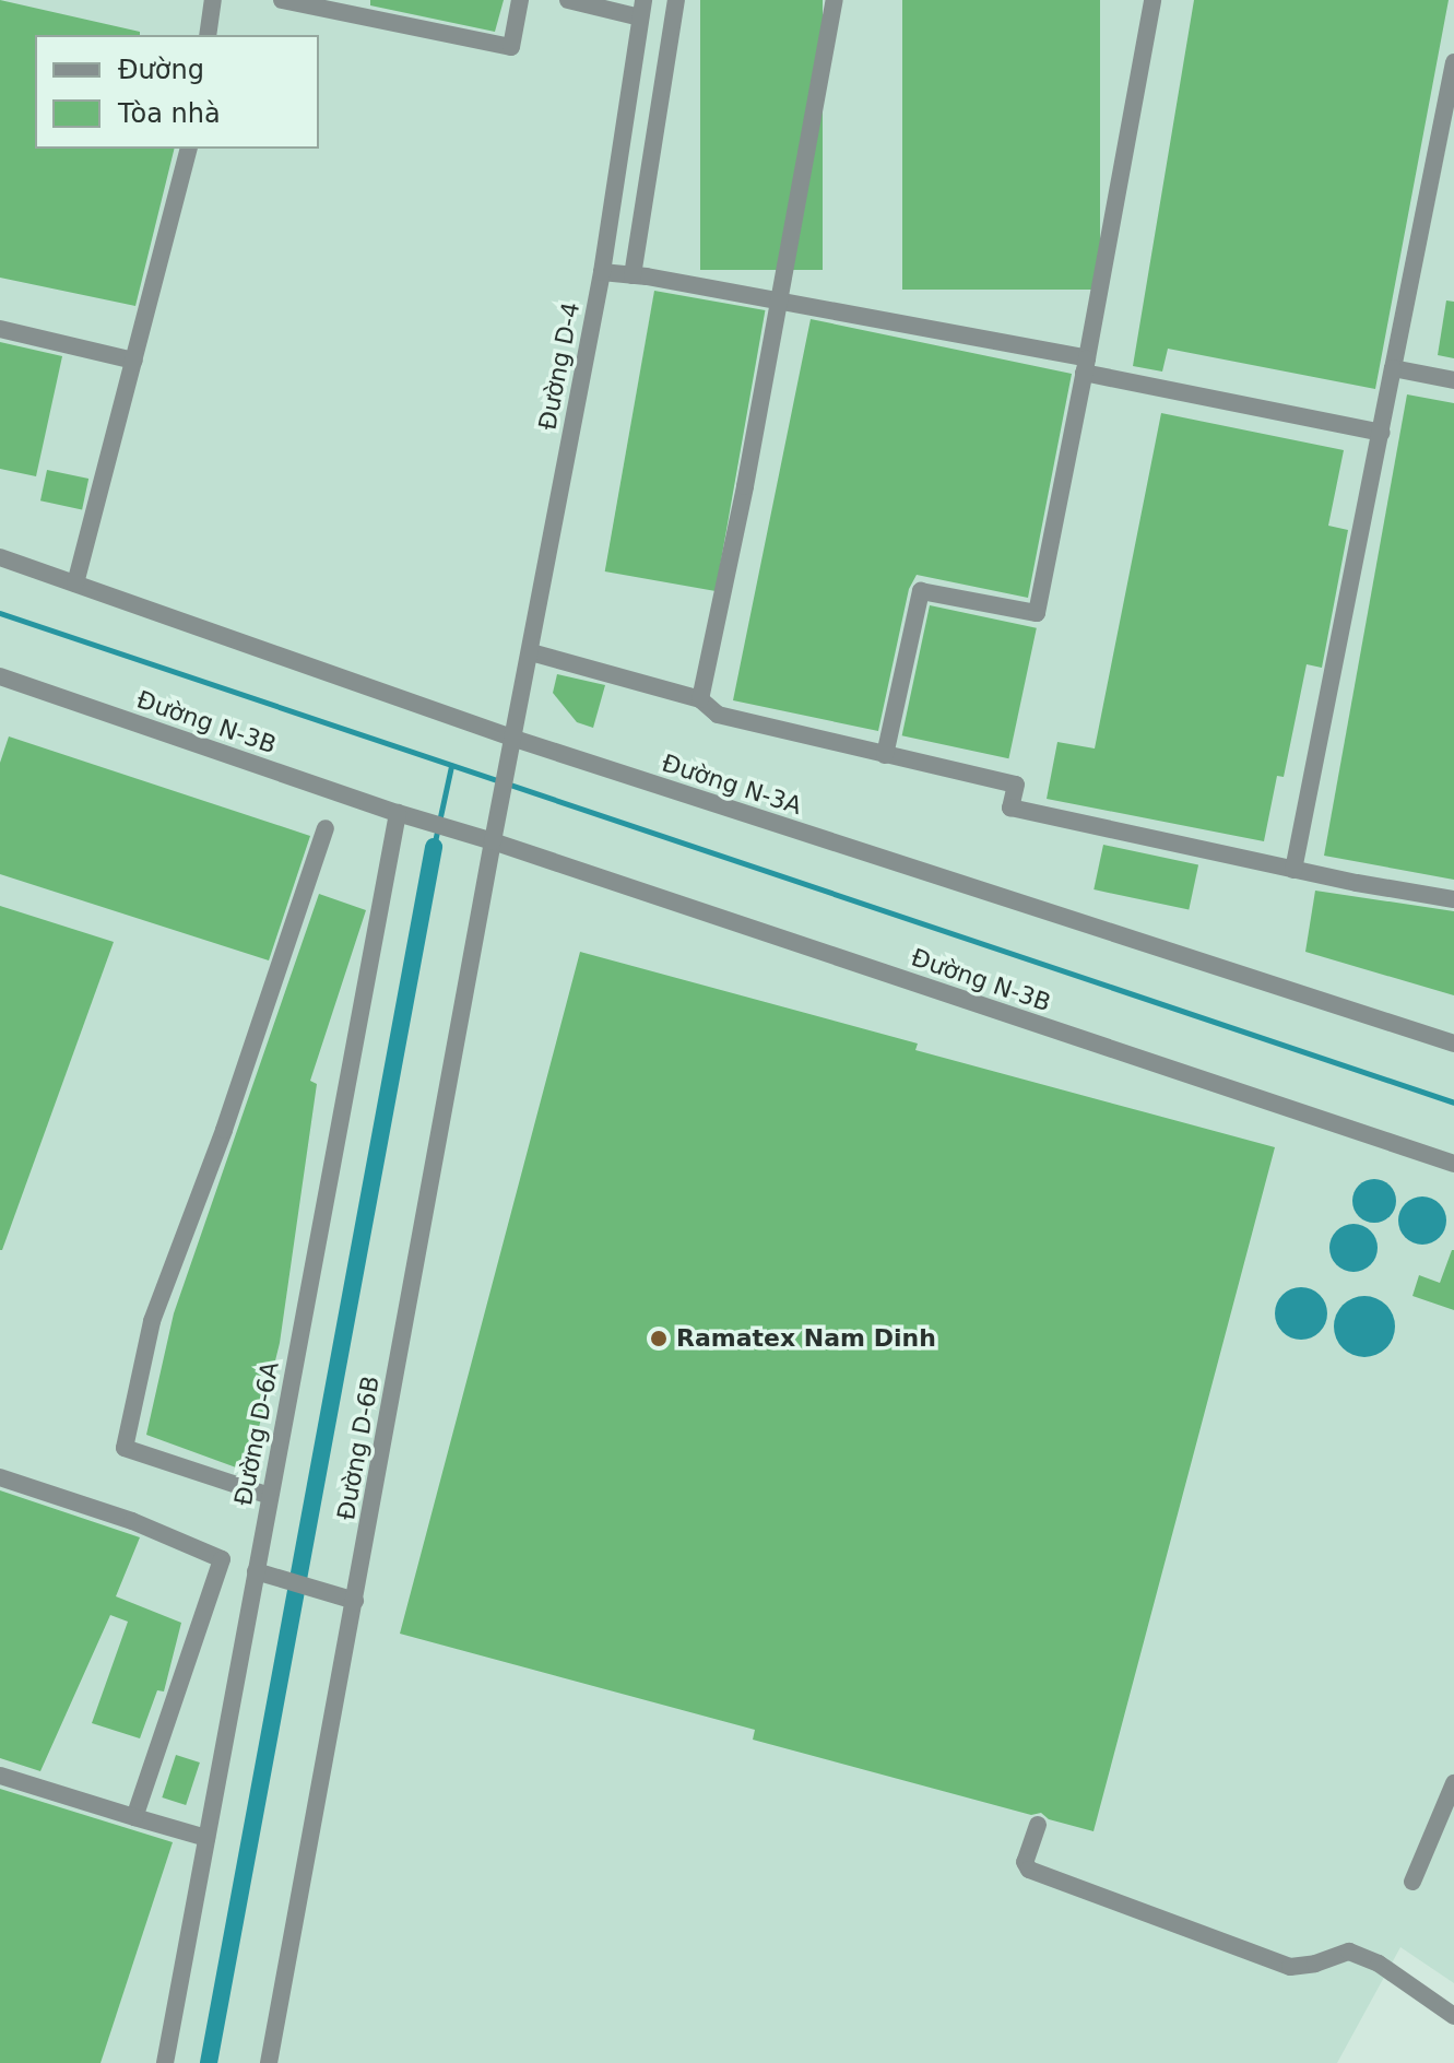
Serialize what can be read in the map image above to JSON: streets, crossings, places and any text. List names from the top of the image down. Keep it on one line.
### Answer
{"streets":{"street":["Đường D-4","Đường N-3B","Đường N-3A","Đường D-6A","Đường D-6B"]},"crossings":[["Đường D-4","Đường N-3A"],["Đường D-4","Đường D-6B"],["Đường N-3B","Đường D-6A"],["Đường N-3B","Đường D-6B"]],"places":["Ramatex Nam Dinh"],"legend":["Đường","Tòa nhà"]}
